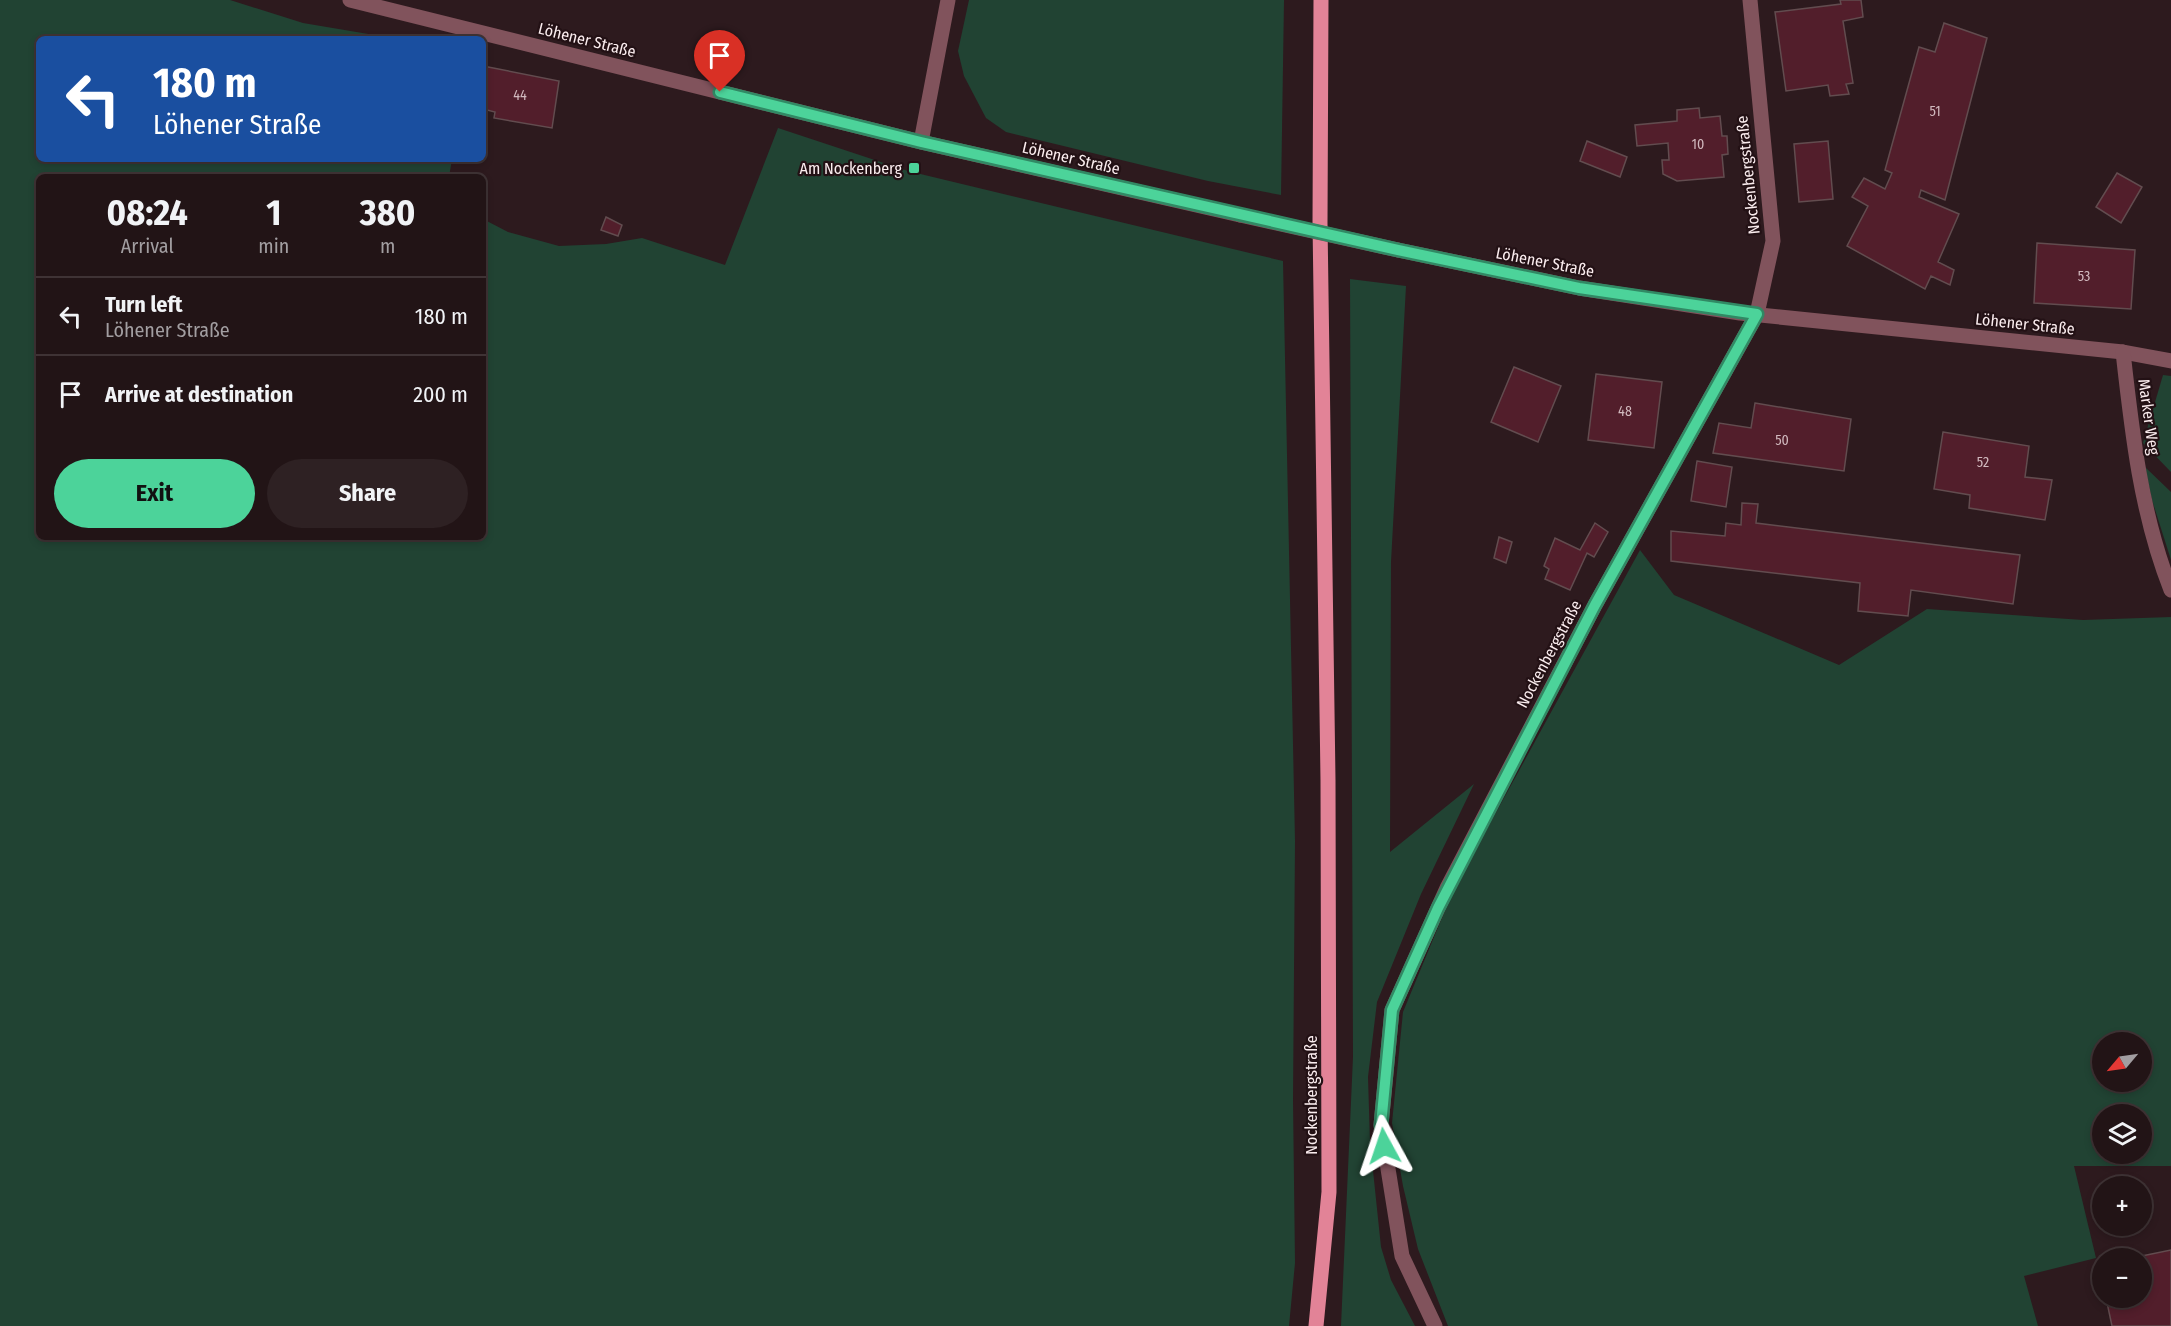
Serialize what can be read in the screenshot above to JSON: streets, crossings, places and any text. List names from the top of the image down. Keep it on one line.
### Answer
{"streets":{"main road":["Nockenbergstraße"],"street":["Löhener Straße","Marker Weg"]},"crossings":[["Löhener Straße","Nockenbergstraße"],["Löhener Straße","Marker Weg"]],"places":{"transit":["Am Nockenberg"]},"house_numbers":["44","51","10","53","48","50","52"],"north":"bottom left","page":{"turn":["180 m","Löhener Straße"],"eta":["08:24","Arrival","1","min","380","m"],"list":[{"name":"Turn left","note":"Löhener Straße","value":"180 m"},{"name":"Arrive at destination","value":"200 m"}],"buttons":["Exit","Share"],"map_buttons":["+","−"]}}
